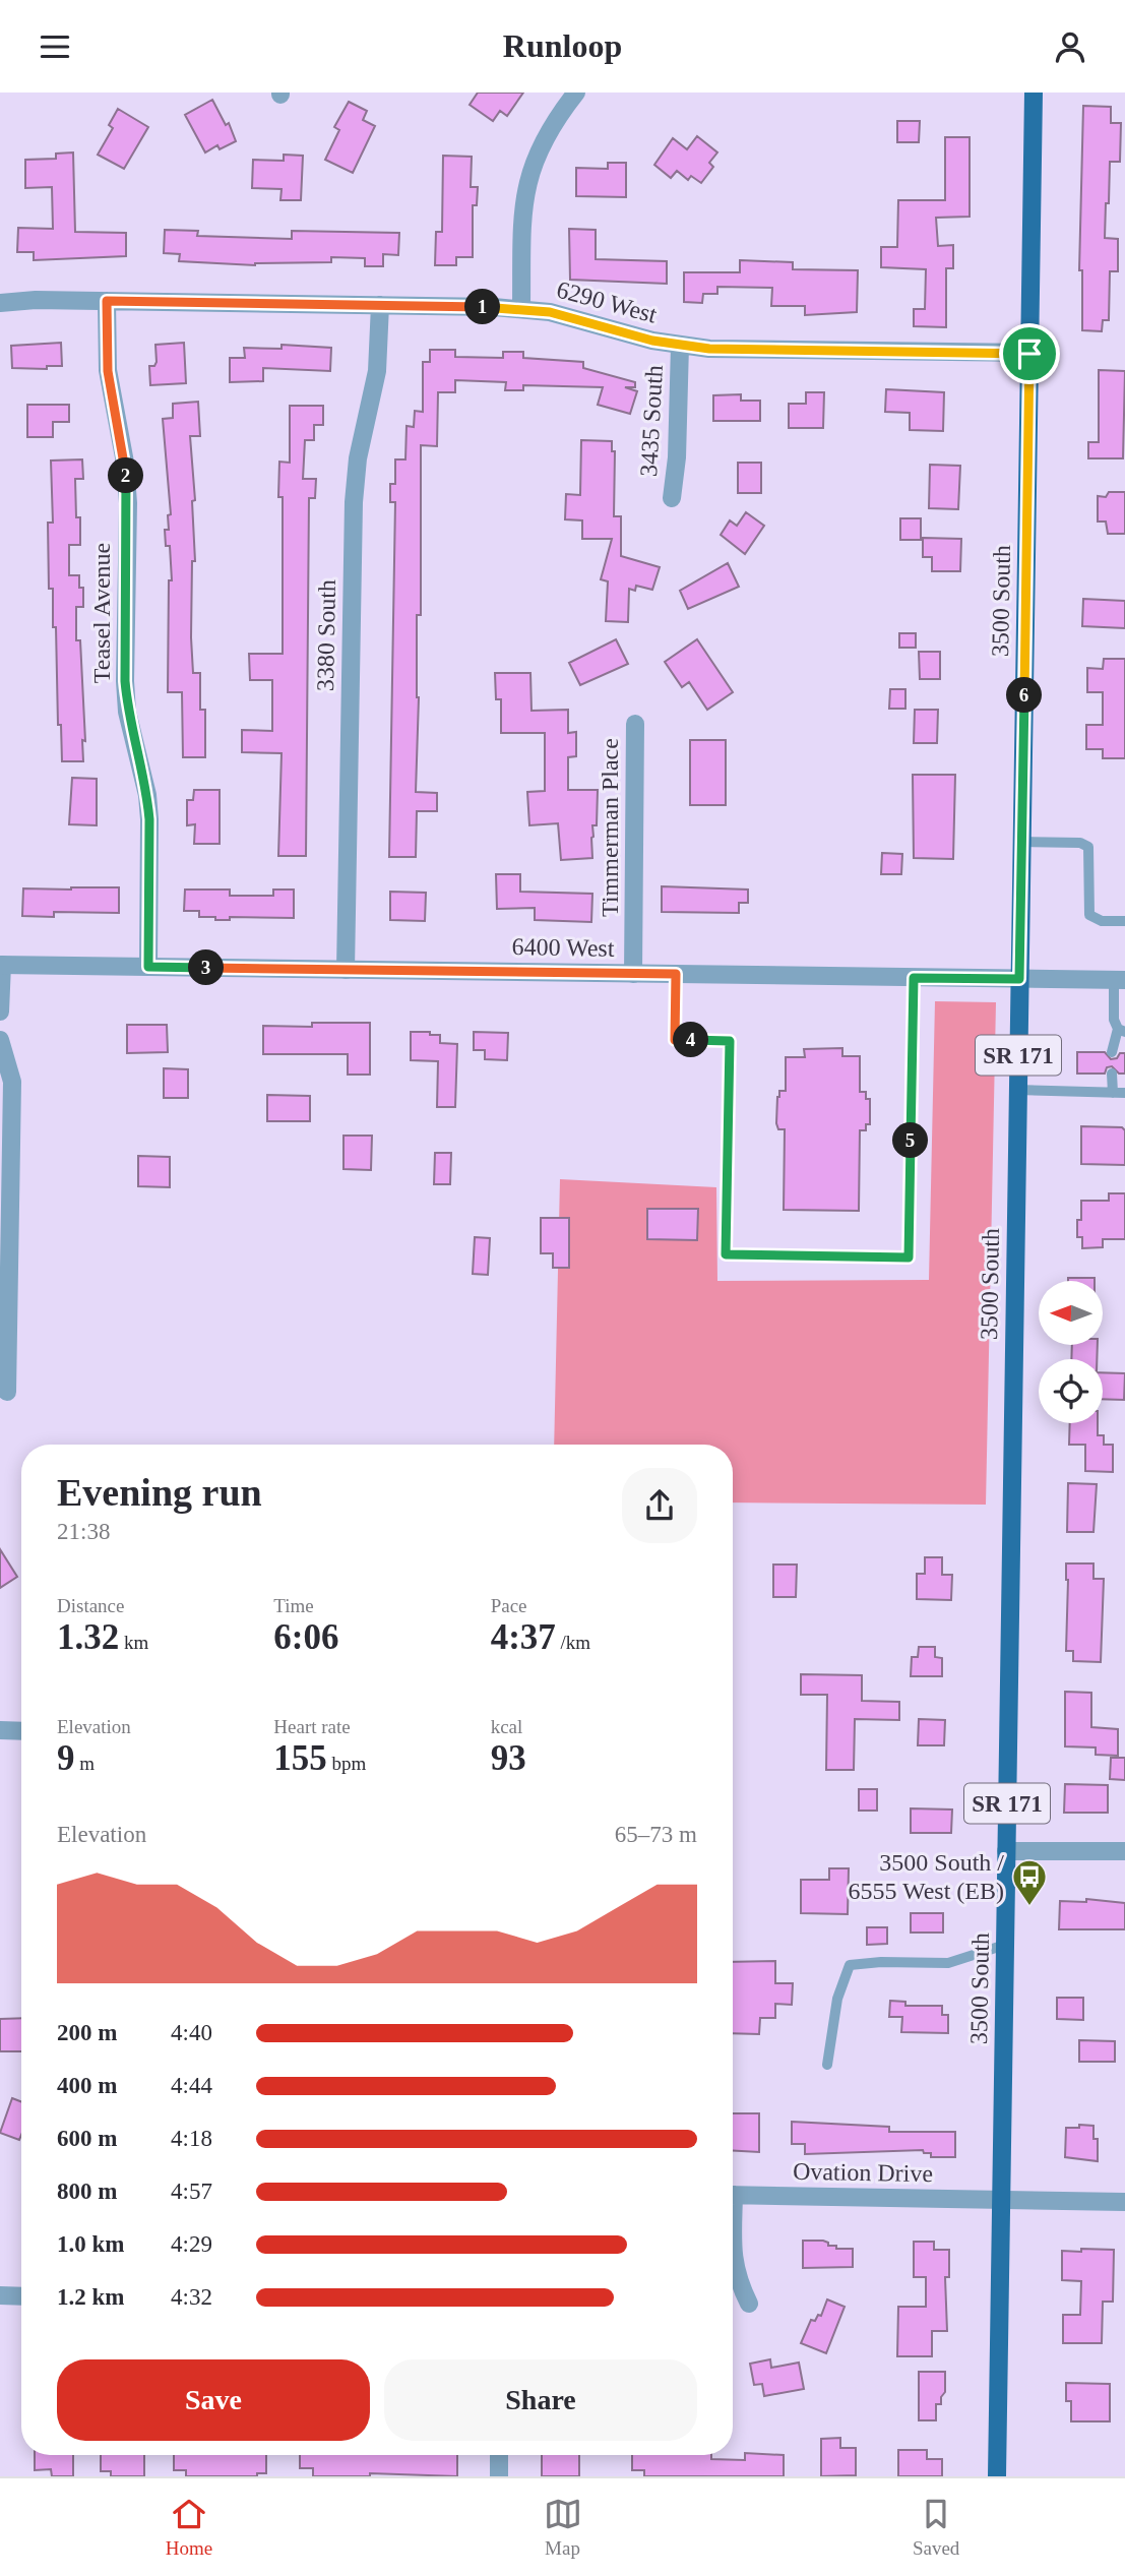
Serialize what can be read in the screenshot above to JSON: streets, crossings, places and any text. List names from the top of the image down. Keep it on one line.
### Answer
{"streets":{"main road":["3500 South","SR 171"],"street":["6290 West","3435 South","Teasel Avenue","3380 South","Timmerman Place","6400 West","Ovation Drive"]},"crossings":[["6290 West","3435 South"],["6290 West","3500 South"],["6290 West","Teasel Avenue"],["6290 West","3380 South"],["3500 South","6400 West"],["3500 South","Ovation Drive"],["Teasel Avenue","6400 West"],["3380 South","6400 West"],["Timmerman Place","6400 West"]],"places":{"bus stop":["3500 South / 6555 West (EB)"]},"north":"left","page":{"header":"Runloop","pins":["1","2","6","3","4","5"],"heading":["Evening run","21:38"],"stats":[["Distance","1.32 km"],["Time","6:06"],["Pace","4:37 /km"],["Elevation","9 m"],["Heart rate","155 bpm"],["kcal","93"]],"chart":["Elevation","65–73 m"],"list":[{"name":"200 m","note":"4:40"},{"name":"400 m","note":"4:44"},{"name":"600 m","note":"4:18"},{"name":"800 m","note":"4:57"},{"name":"1.0 km","note":"4:29"},{"name":"1.2 km","note":"4:32"}],"buttons":["Save","Share"],"tabs":["Home","Map","Saved"]}}
